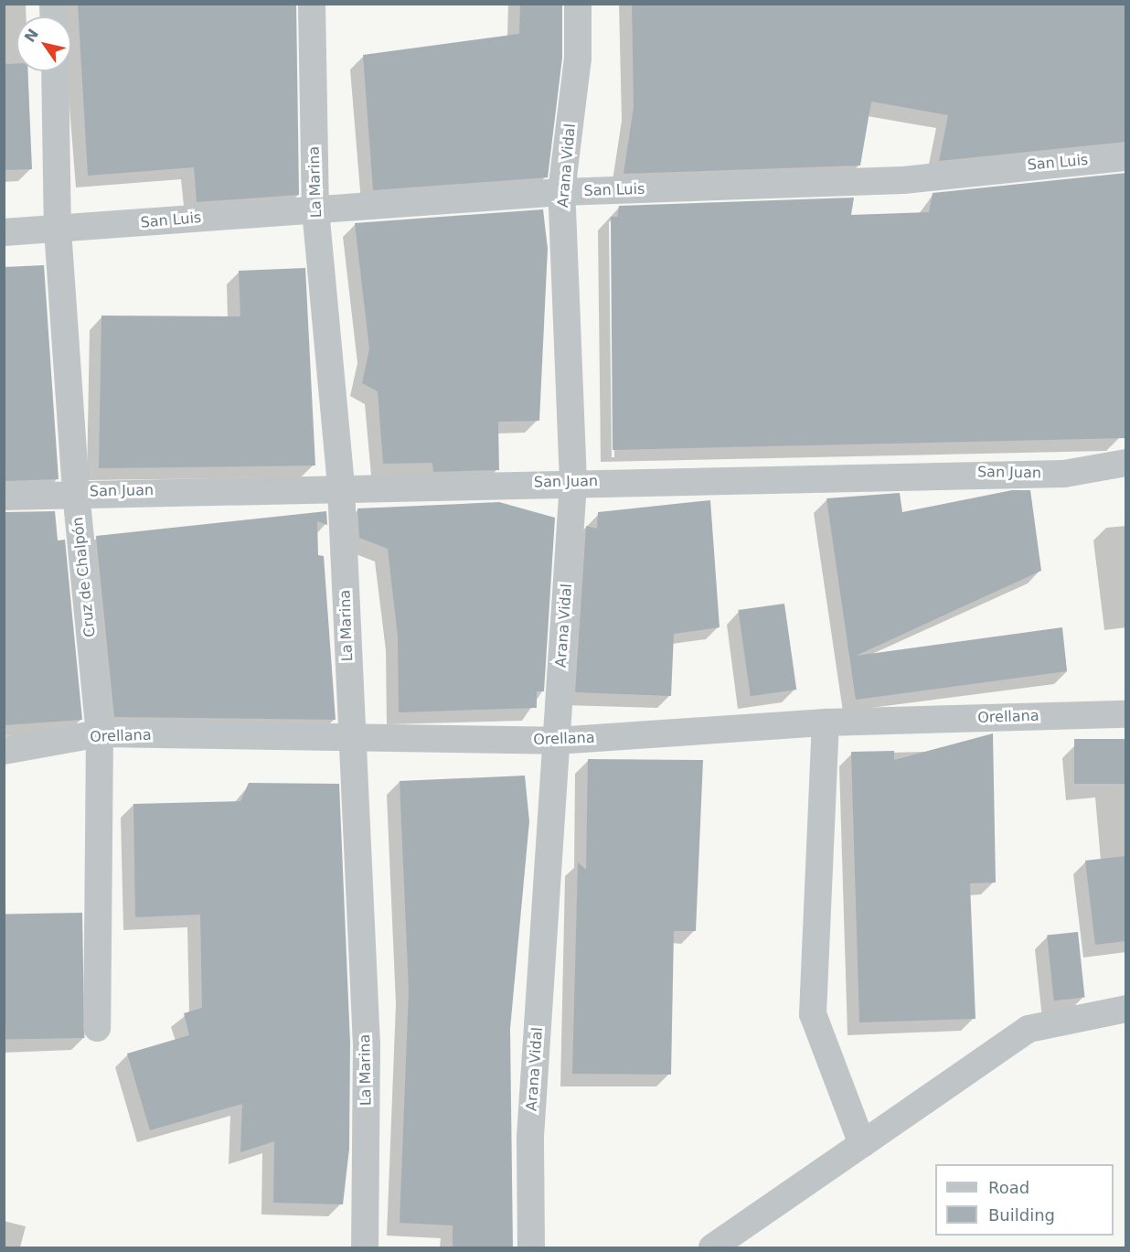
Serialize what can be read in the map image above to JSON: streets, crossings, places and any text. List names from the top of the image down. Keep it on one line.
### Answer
{"streets":{"street":["San Luis","Arana Vidal","La Marina","San Juan","Cruz de Chalpón","Orellana"]},"crossings":[["San Luis","Arana Vidal"],["San Luis","La Marina"],["San Luis","Cruz de Chalpón"],["Arana Vidal","San Juan"],["Arana Vidal","Orellana"],["La Marina","San Juan"],["La Marina","Orellana"],["San Juan","Cruz de Chalpón"],["Cruz de Chalpón","Orellana"]],"legend":["Road","Building"],"north":"top left"}
